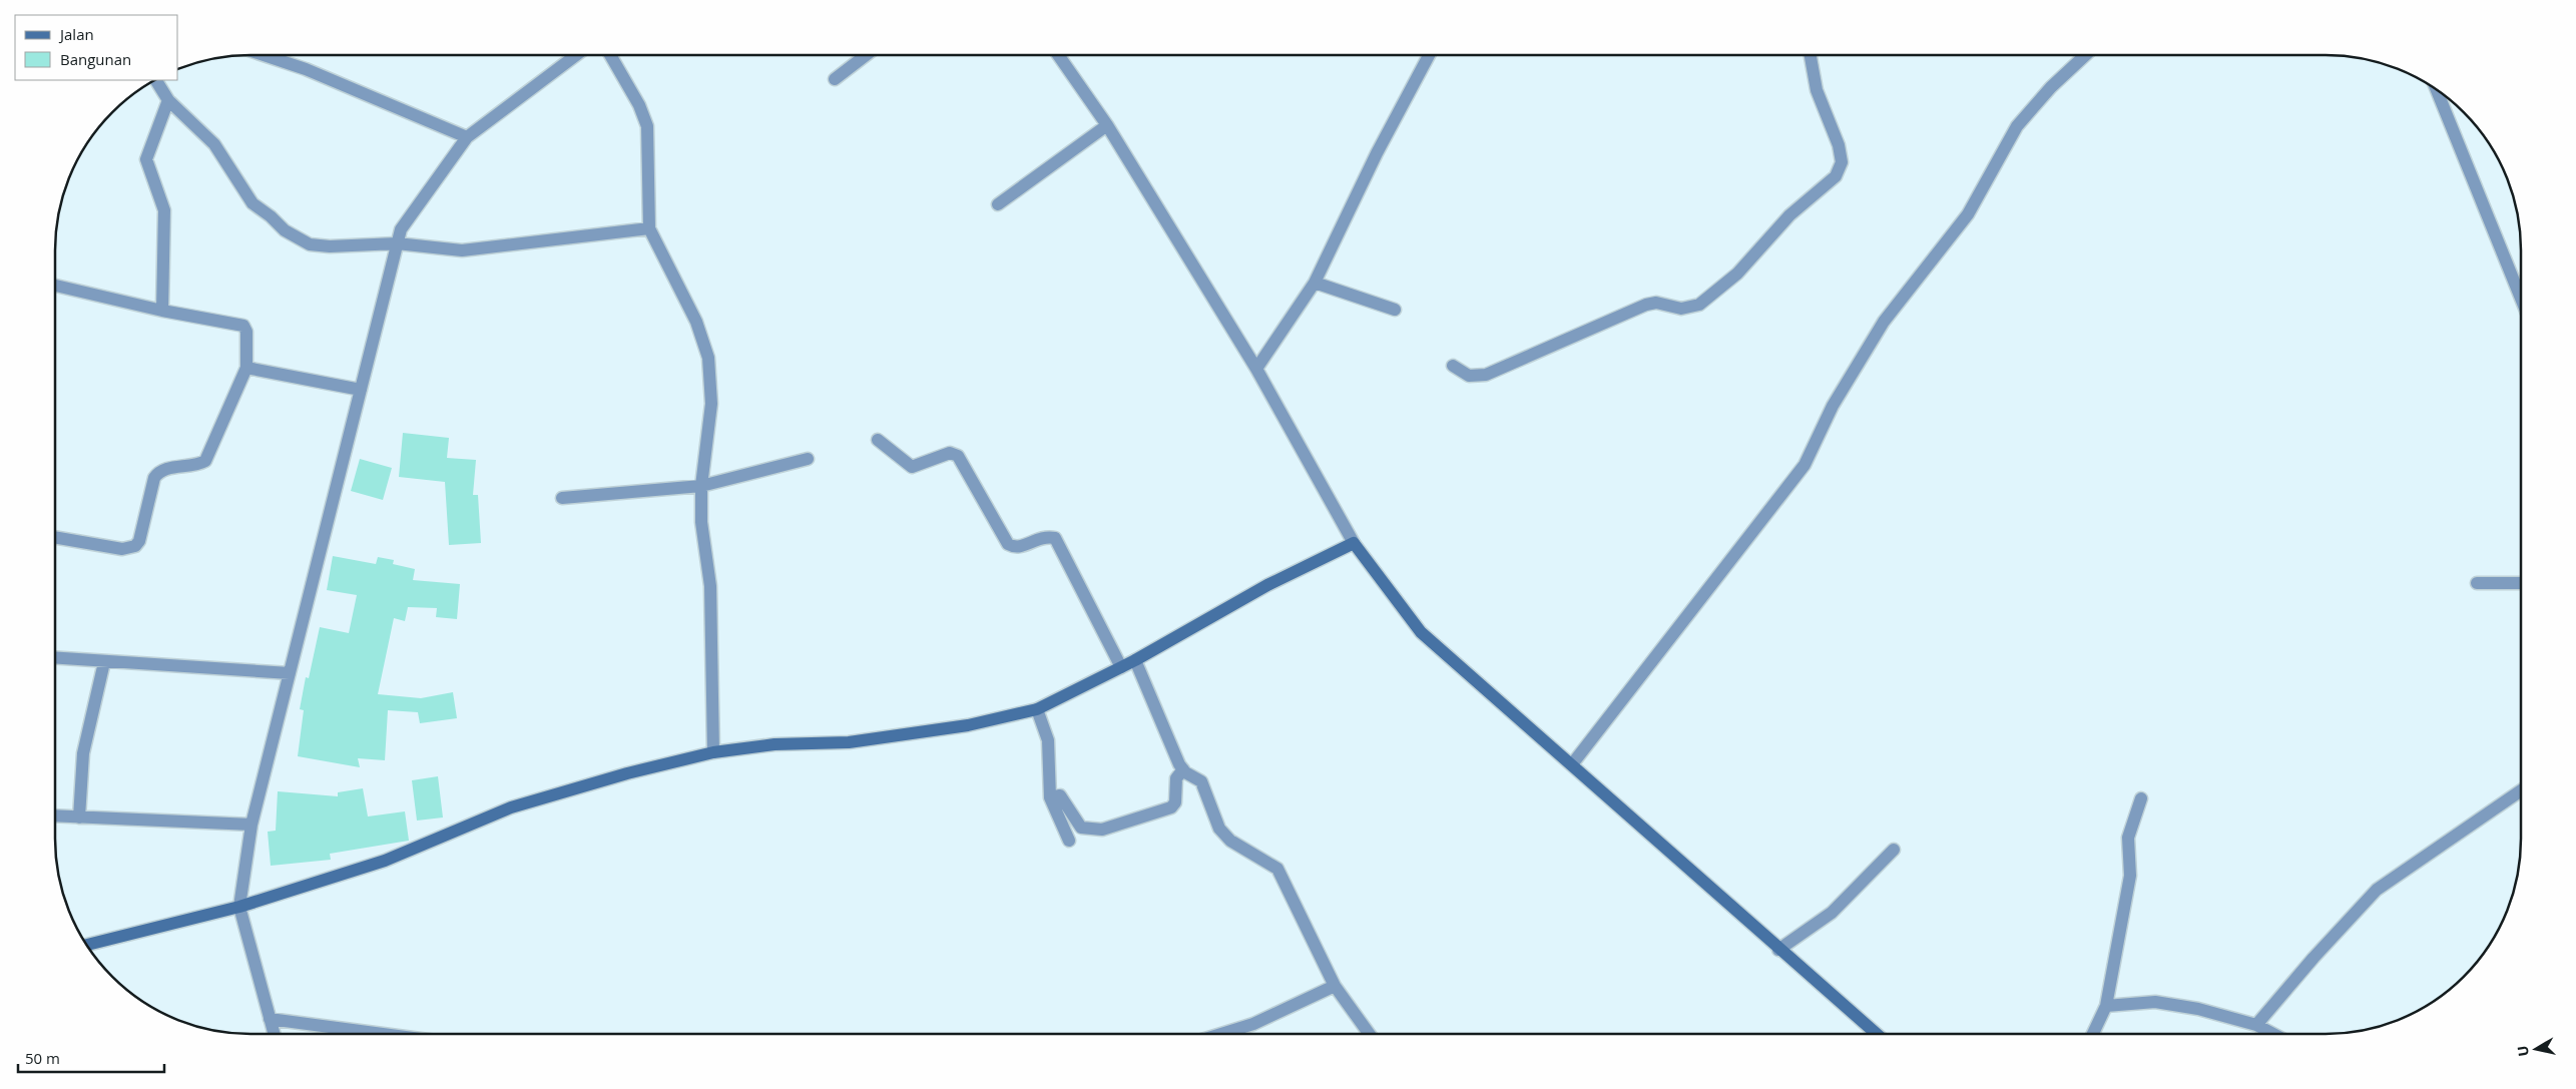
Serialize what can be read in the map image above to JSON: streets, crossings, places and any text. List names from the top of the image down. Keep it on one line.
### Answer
{"legend":["Jalan","Bangunan"],"scale_bar":"50 m","north":"left"}
